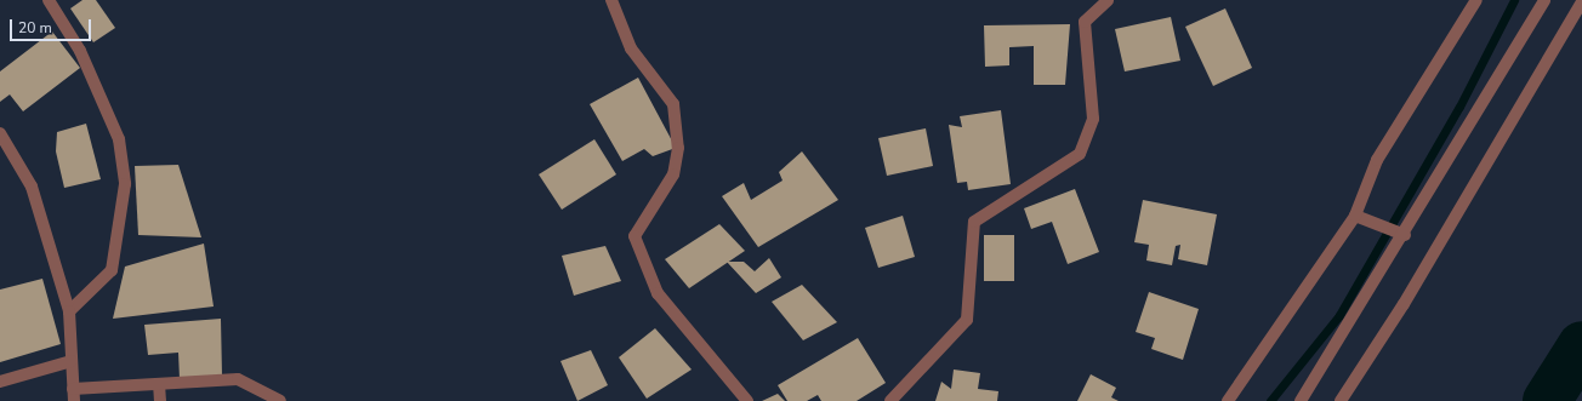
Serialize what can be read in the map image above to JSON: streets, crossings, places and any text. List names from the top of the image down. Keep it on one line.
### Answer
{"scale_bar":"20 m"}
